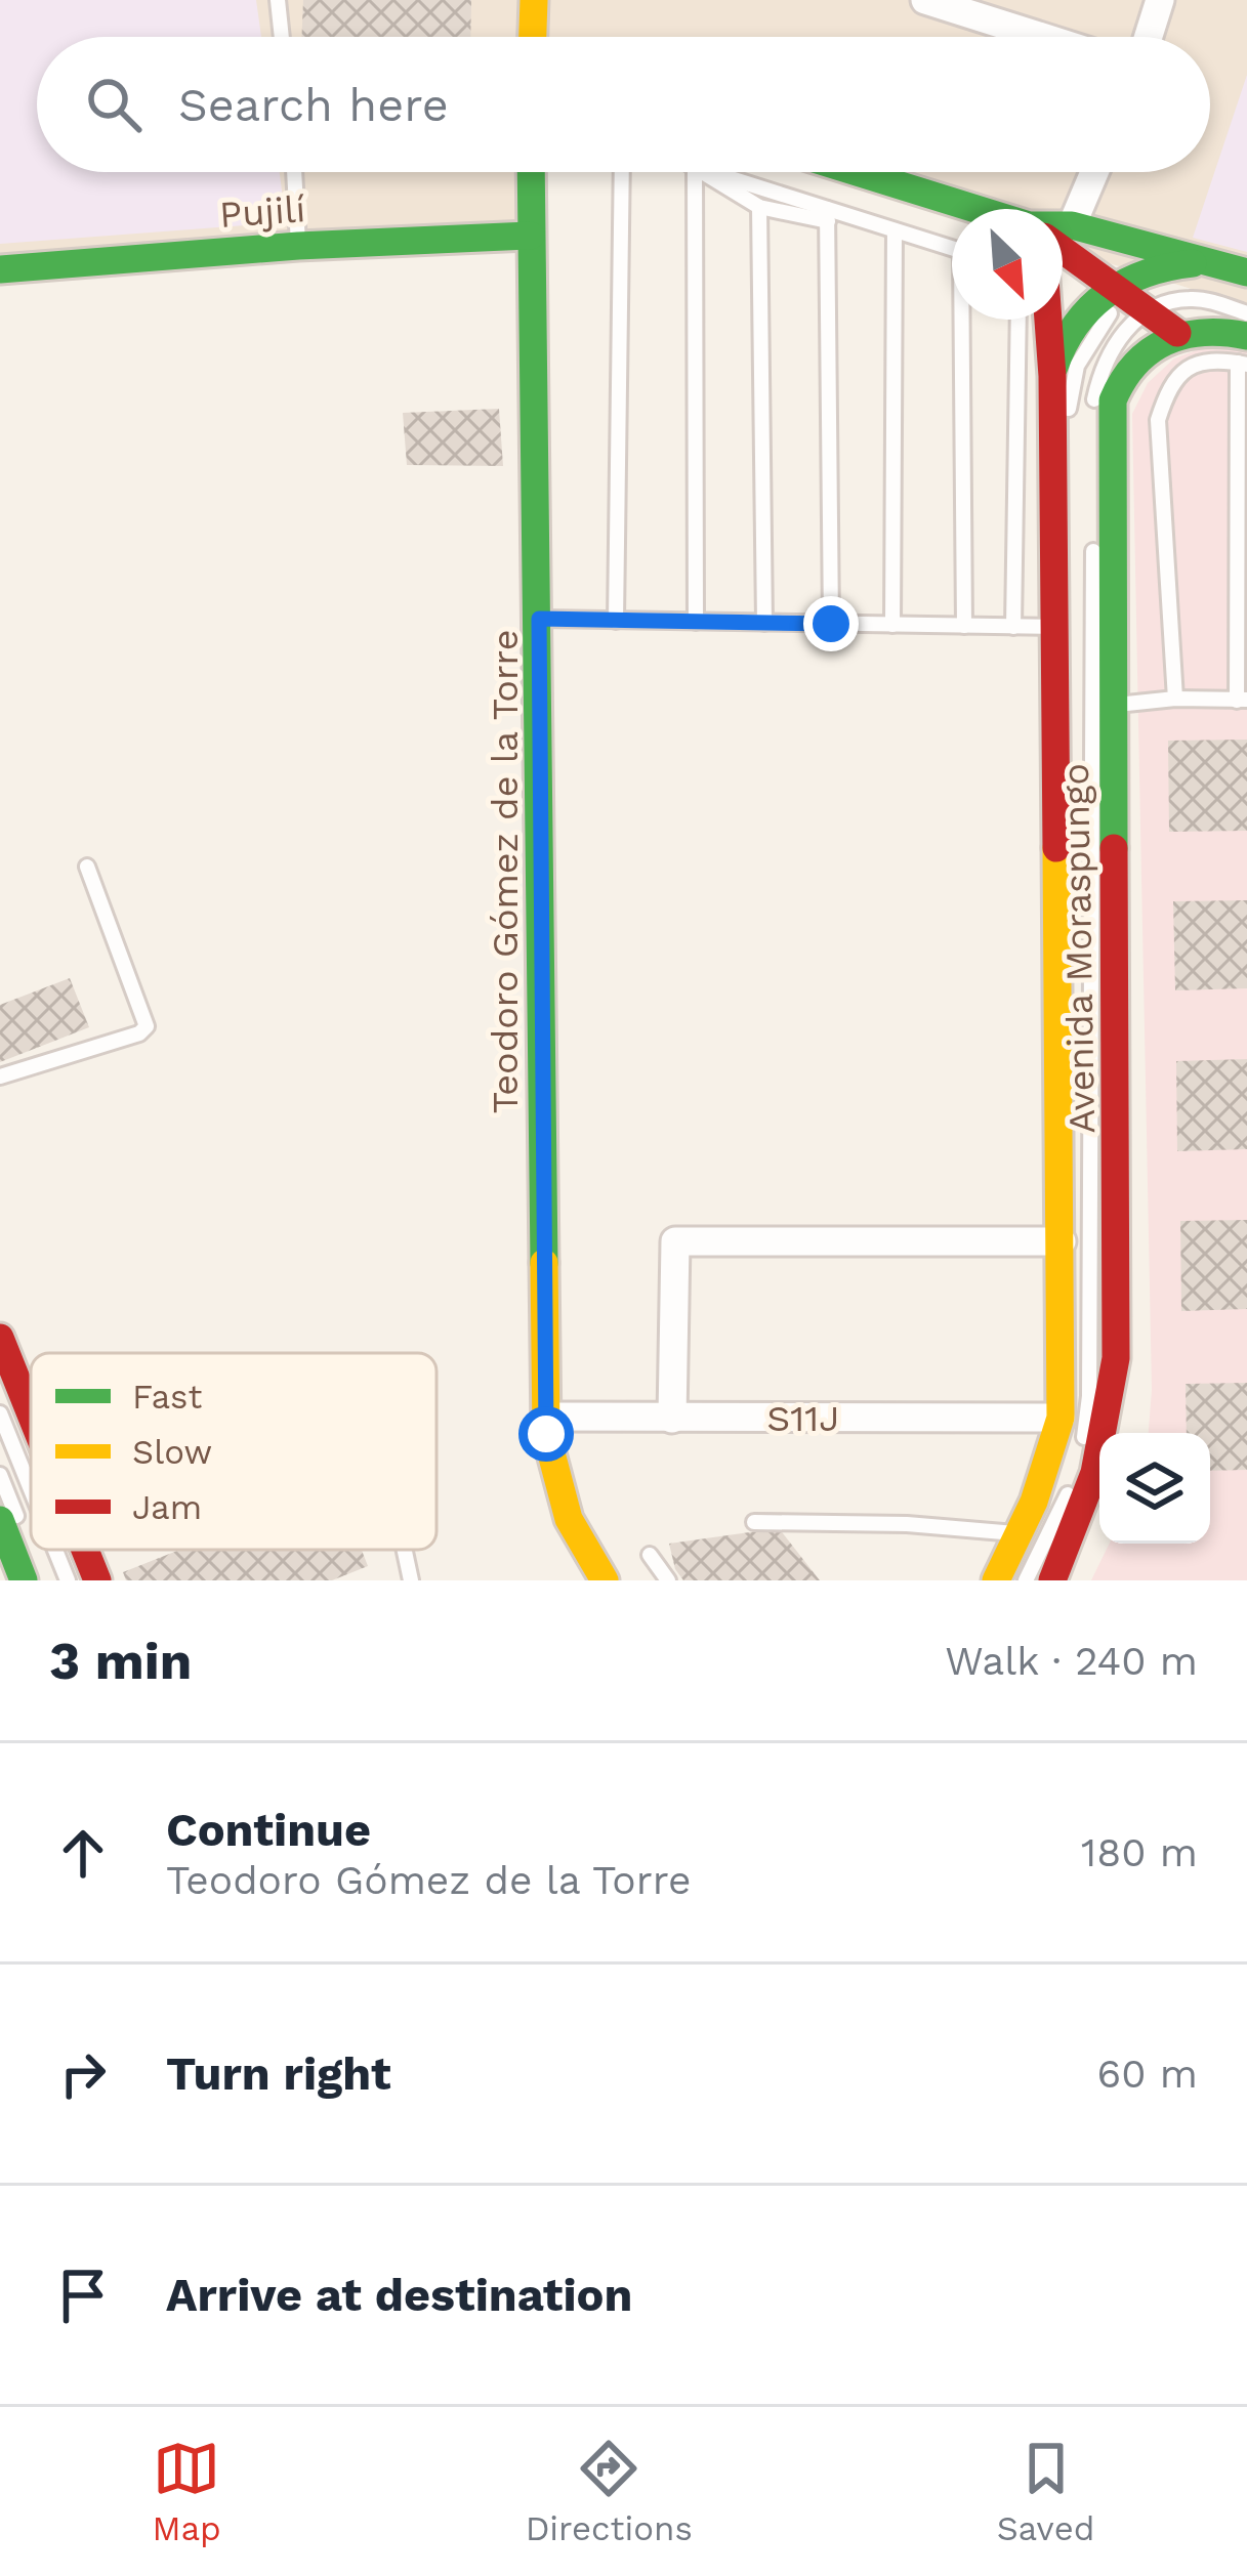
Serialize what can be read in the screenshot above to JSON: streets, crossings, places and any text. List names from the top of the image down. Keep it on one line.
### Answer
{"streets":{"street":["Pujilí","Teodoro Gómez de la Torre","Avenida Moraspungo","S11J"]},"crossings":[["Pujilí","Teodoro Gómez de la Torre"],["Teodoro Gómez de la Torre","S11J"],["Avenida Moraspungo","S11J"]],"legend":["Fast","Slow","Jam"],"north":"bottom right","page":{"search":"Search here","heading":["3 min","Walk · 240 m"],"list":[["Continue","Teodoro Gómez de la Torre","180 m"],["Turn right","60 m"],"Arrive at destination"],"nav":["Map","Directions","Saved"]}}
